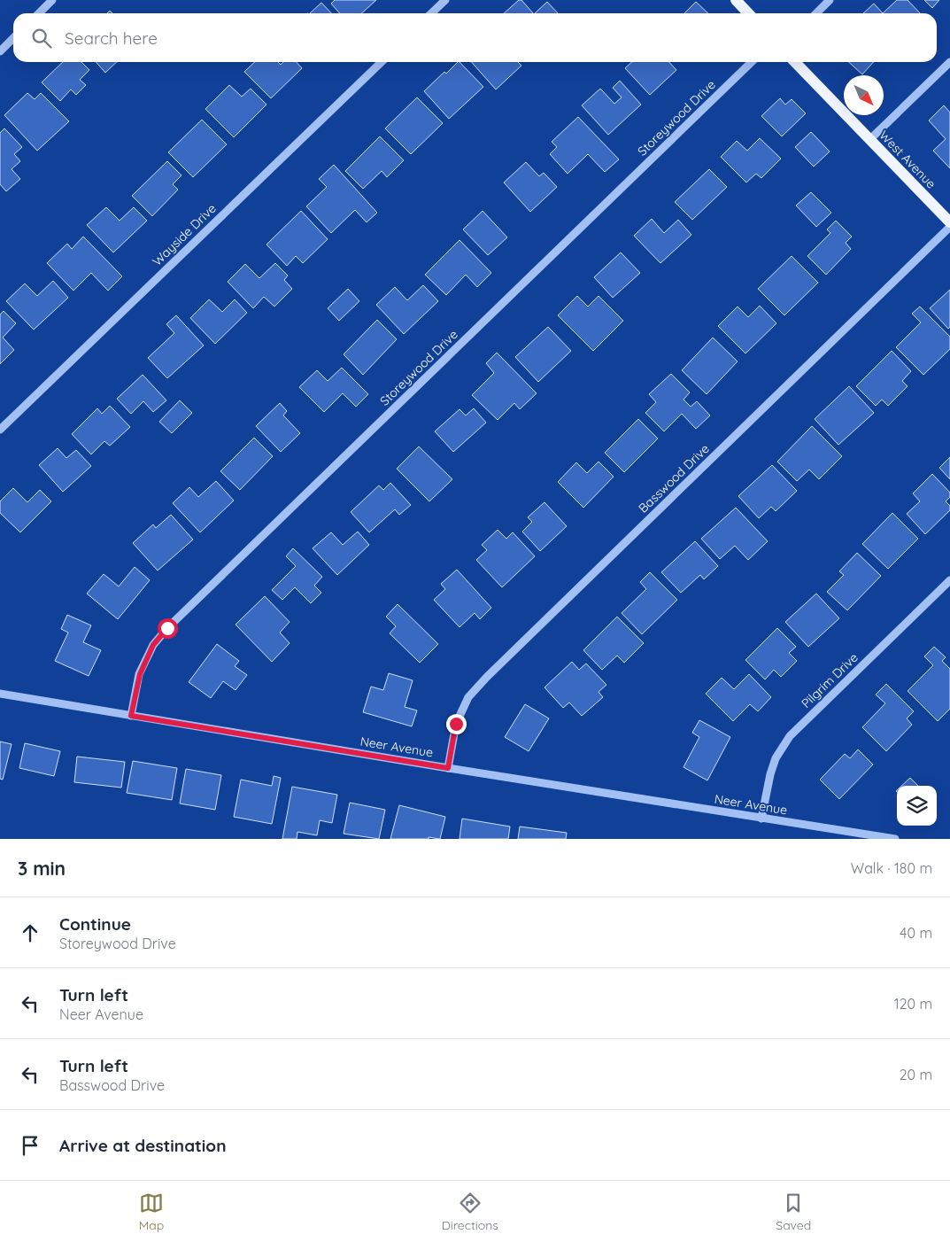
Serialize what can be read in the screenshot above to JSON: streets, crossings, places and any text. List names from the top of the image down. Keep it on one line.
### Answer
{"streets":{"main road":["West Avenue"],"street":["Storeywood Drive","Wayside Drive","Basswood Drive","Pilgrim Drive","Neer Avenue"]},"crossings":[["Storeywood Drive","Neer Avenue"],["Basswood Drive","Neer Avenue"],["Pilgrim Drive","Neer Avenue"]],"north":"bottom right","page":{"search":"Search here","heading":["3 min","Walk · 180 m"],"list":[["Continue","Storeywood Drive","40 m"],["Turn left","Neer Avenue","120 m"],["Turn left","Basswood Drive","20 m"],"Arrive at destination"],"nav":["Map","Directions","Saved"]}}
